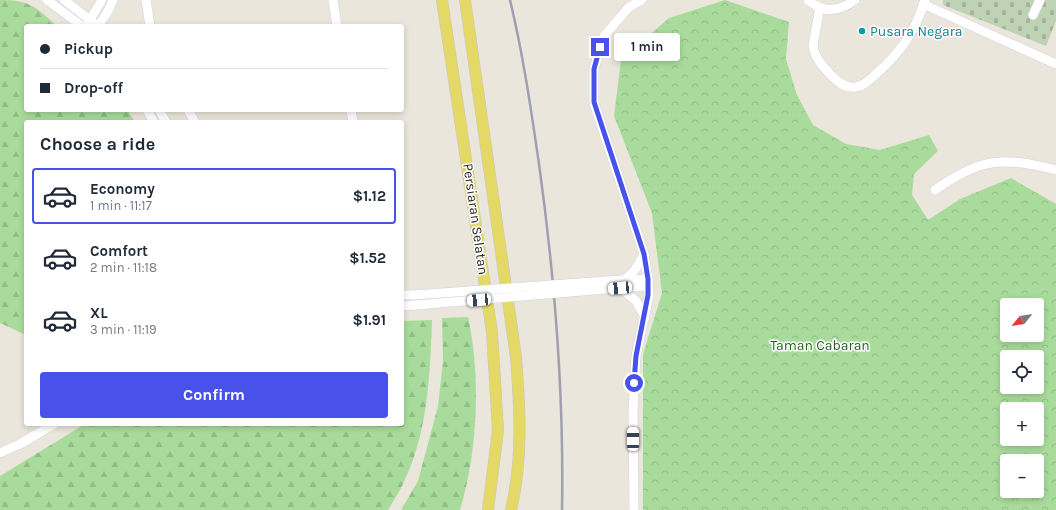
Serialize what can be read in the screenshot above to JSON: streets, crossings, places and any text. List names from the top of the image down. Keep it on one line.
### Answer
{"streets":{"main road":["Persiaran Selatan"]},"parks":["Taman Cabaran"],"places":["Pusara Negara"],"north":"bottom left","page":{"banner":["Pickup","Drop-off"],"bubble":"1 min","heading":"Choose a ride","list":[{"name":"Economy","note":"1 min · 11:17","value":"$1.12"},{"name":"Comfort","note":"2 min · 11:18","value":"$1.52"},{"name":"XL","note":"3 min · 11:19","value":"$1.91"}],"map_buttons":["+","−"],"buttons":"Confirm"}}
